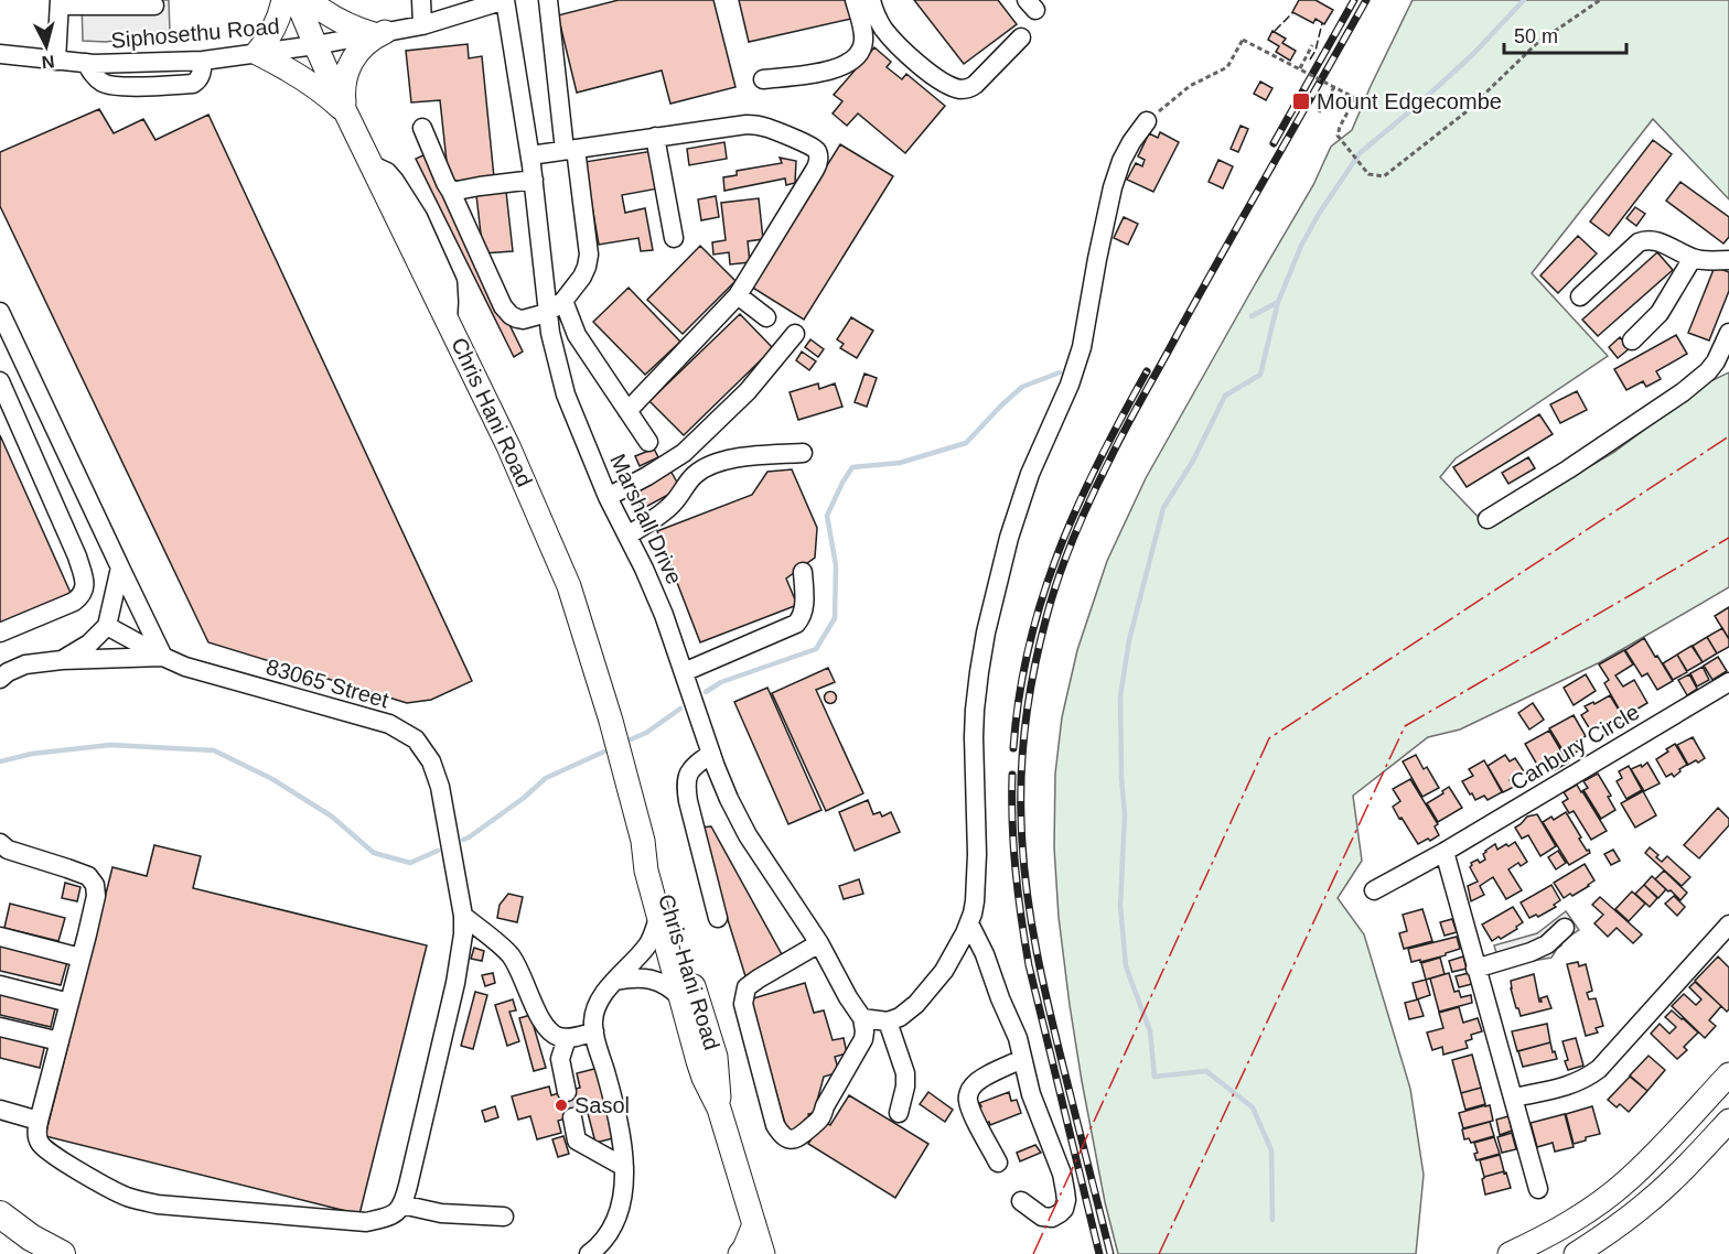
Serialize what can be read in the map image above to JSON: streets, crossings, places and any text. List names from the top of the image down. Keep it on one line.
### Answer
{"streets":{"main road":["Chris Hani Road"],"street":["Siphosethu Road","Marshall Drive","83065 Street","Canbury Circle"]},"crossings":[["Siphosethu Road","Chris Hani Road"],["Siphosethu Road","Marshall Drive"]],"places":{"transit":["Mount Edgecombe"],"other":["Sasol"]},"scale_bar":"50 m","north":"bottom"}
